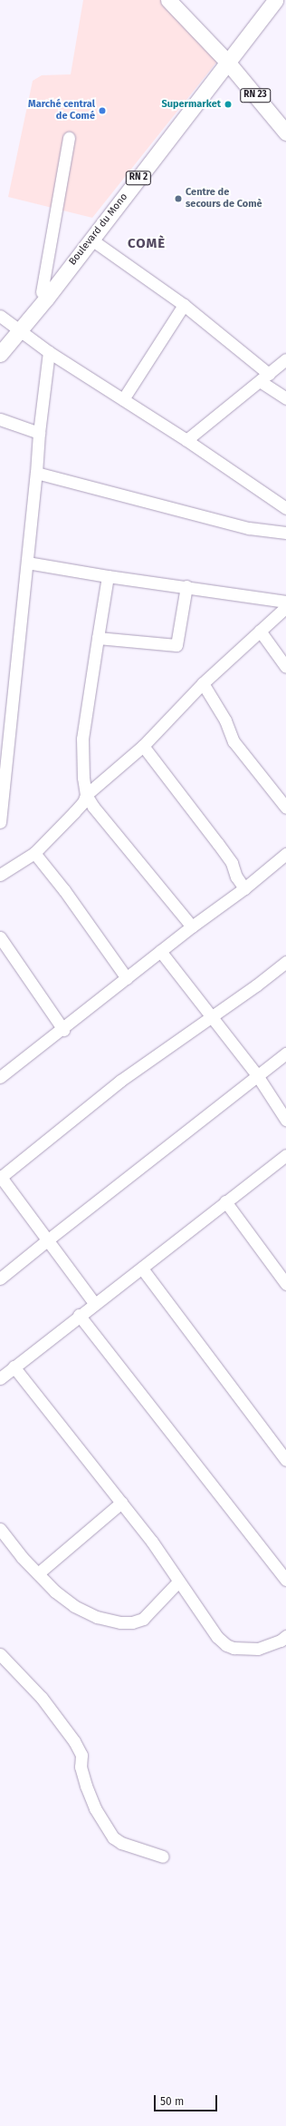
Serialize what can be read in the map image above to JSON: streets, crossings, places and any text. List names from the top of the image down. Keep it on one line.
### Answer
{"streets":{"main road":["RN 23","RN 2","Boulevard du Mono"]},"crossings":[["RN 23","Boulevard du Mono"]],"districts":["COMÈ"],"places":["Supermarket","Marché central de Comé","Centre de secours de Comè"],"scale_bar":"50 m"}
